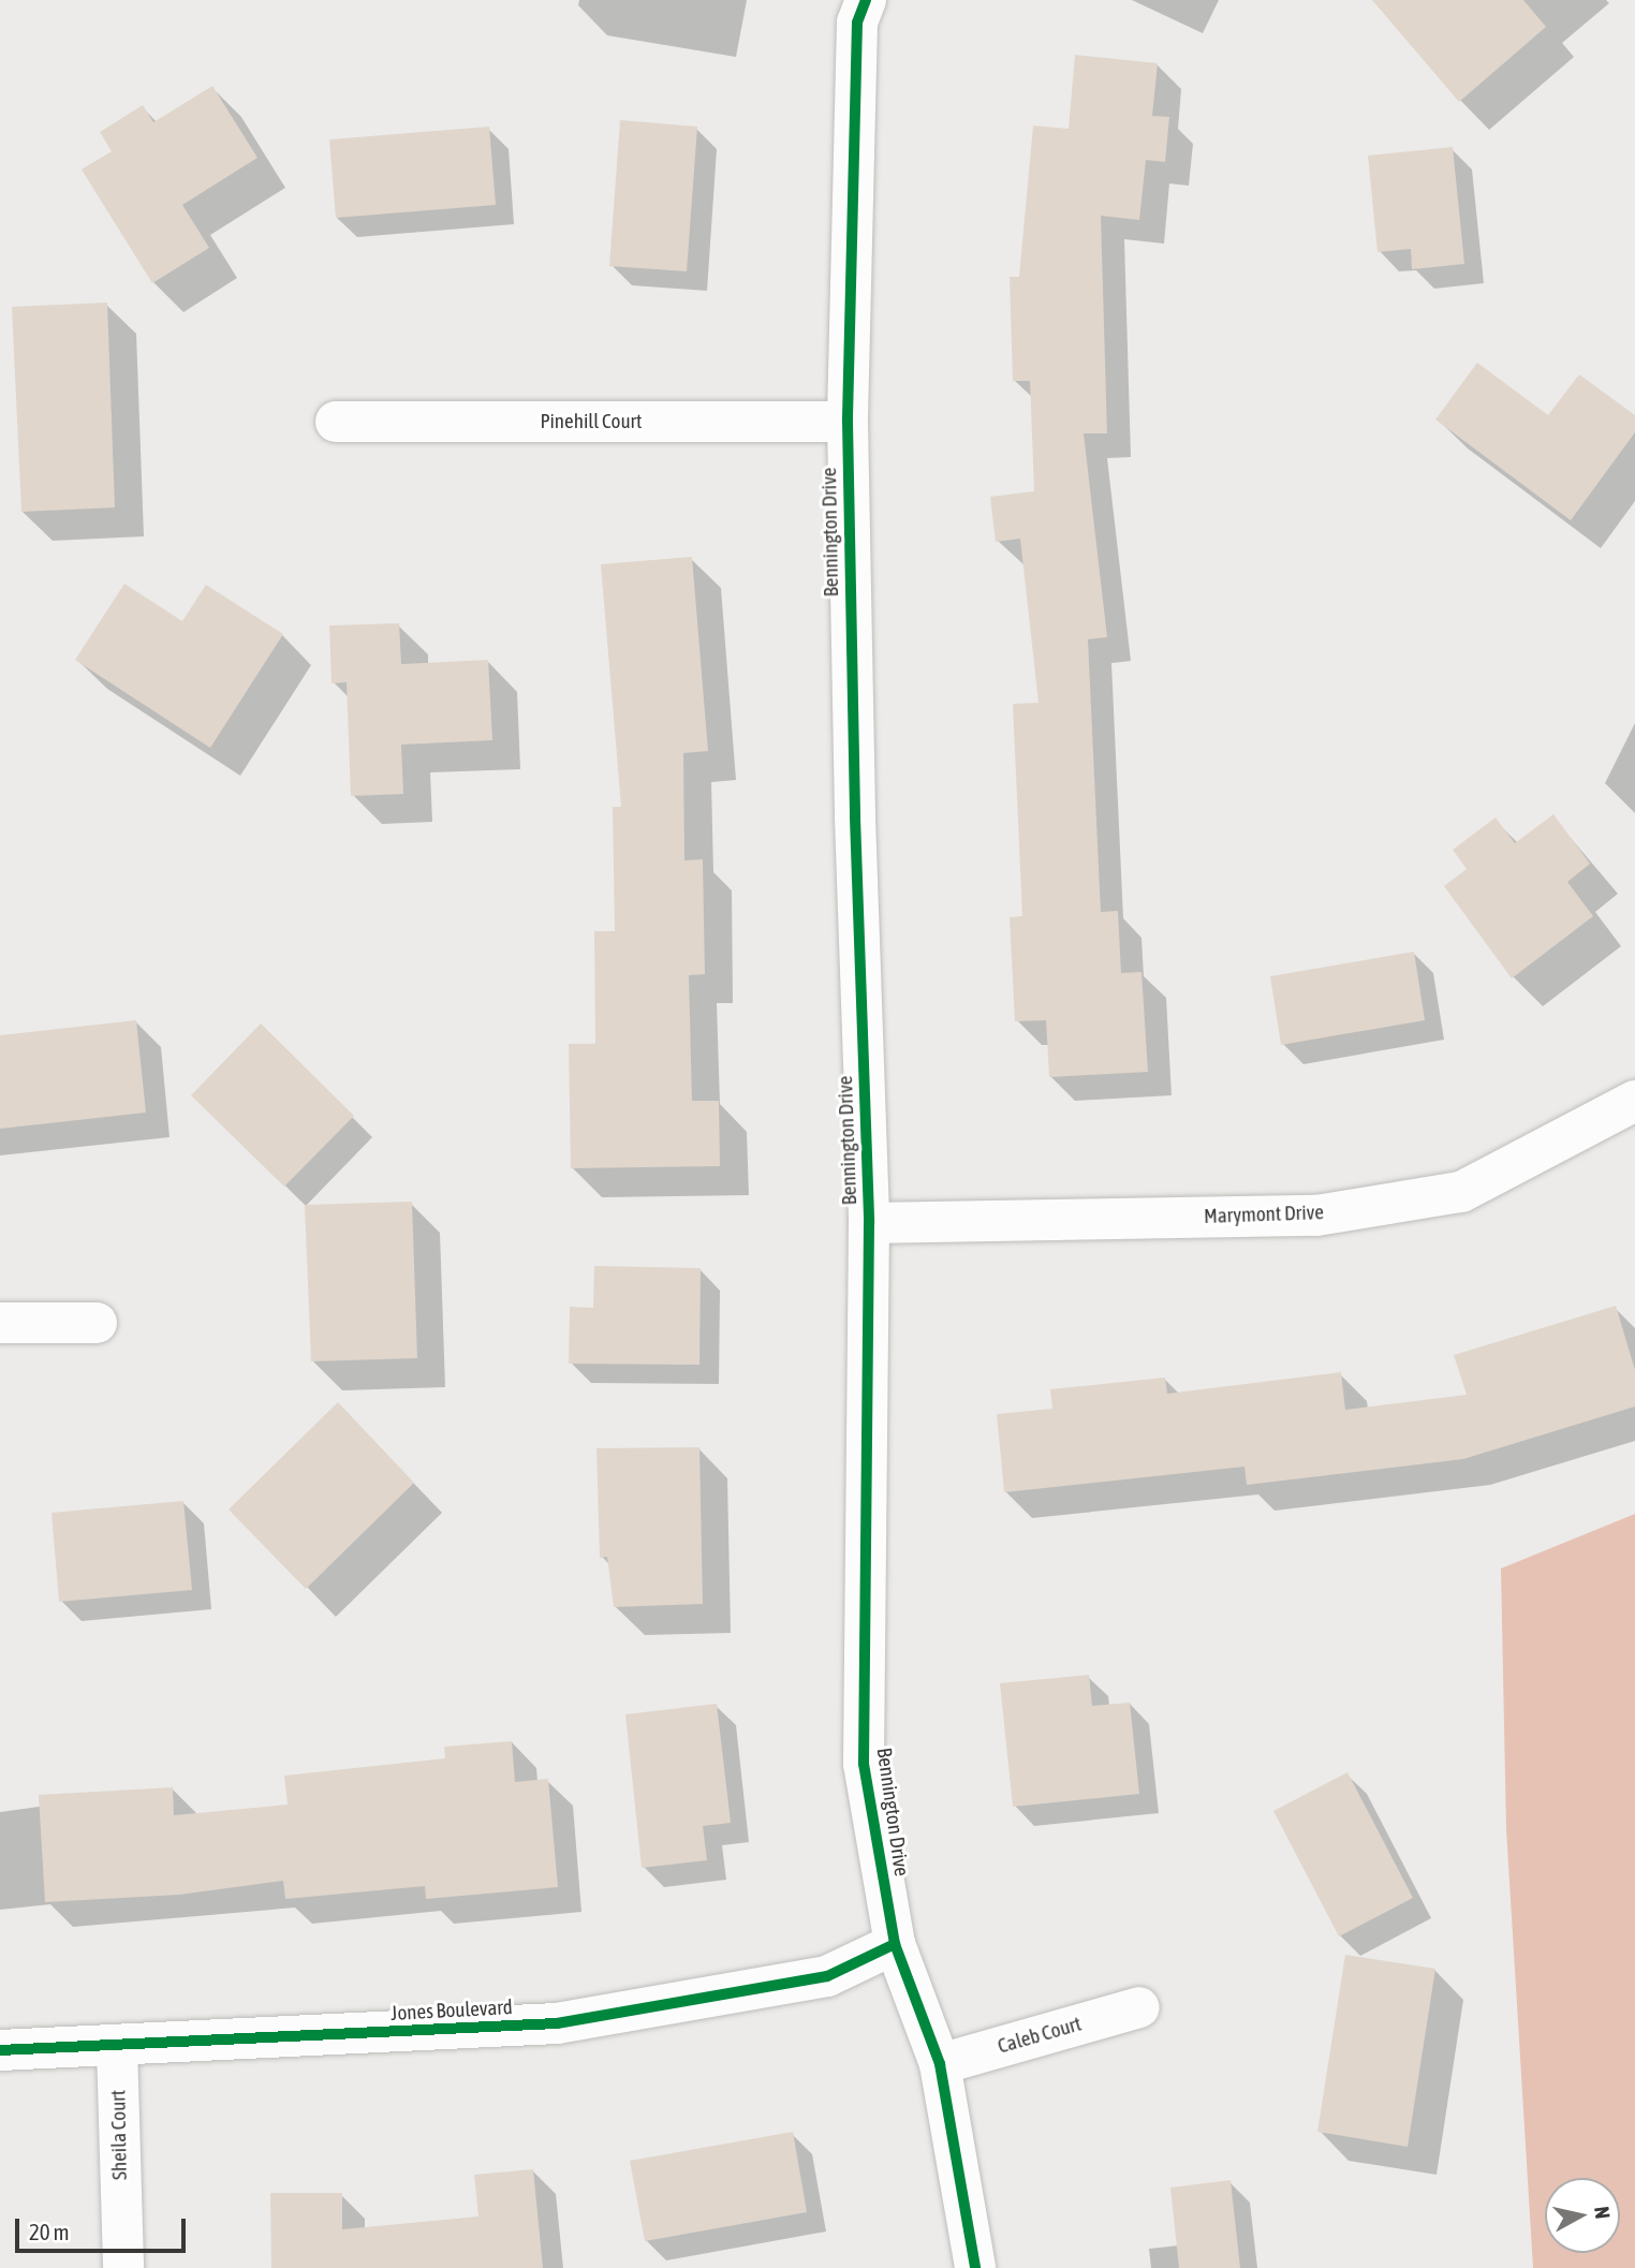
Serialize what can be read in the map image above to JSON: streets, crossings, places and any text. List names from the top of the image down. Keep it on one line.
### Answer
{"streets":{"street":["Pinehill Court","Bennington Drive","Marymont Drive","Jones Boulevard","Caleb Court","Sheila Court"]},"crossings":[["Pinehill Court","Bennington Drive"],["Bennington Drive","Marymont Drive"],["Bennington Drive","Jones Boulevard"],["Bennington Drive","Caleb Court"],["Jones Boulevard","Sheila Court"]],"scale_bar":"20 m","north":"right"}
